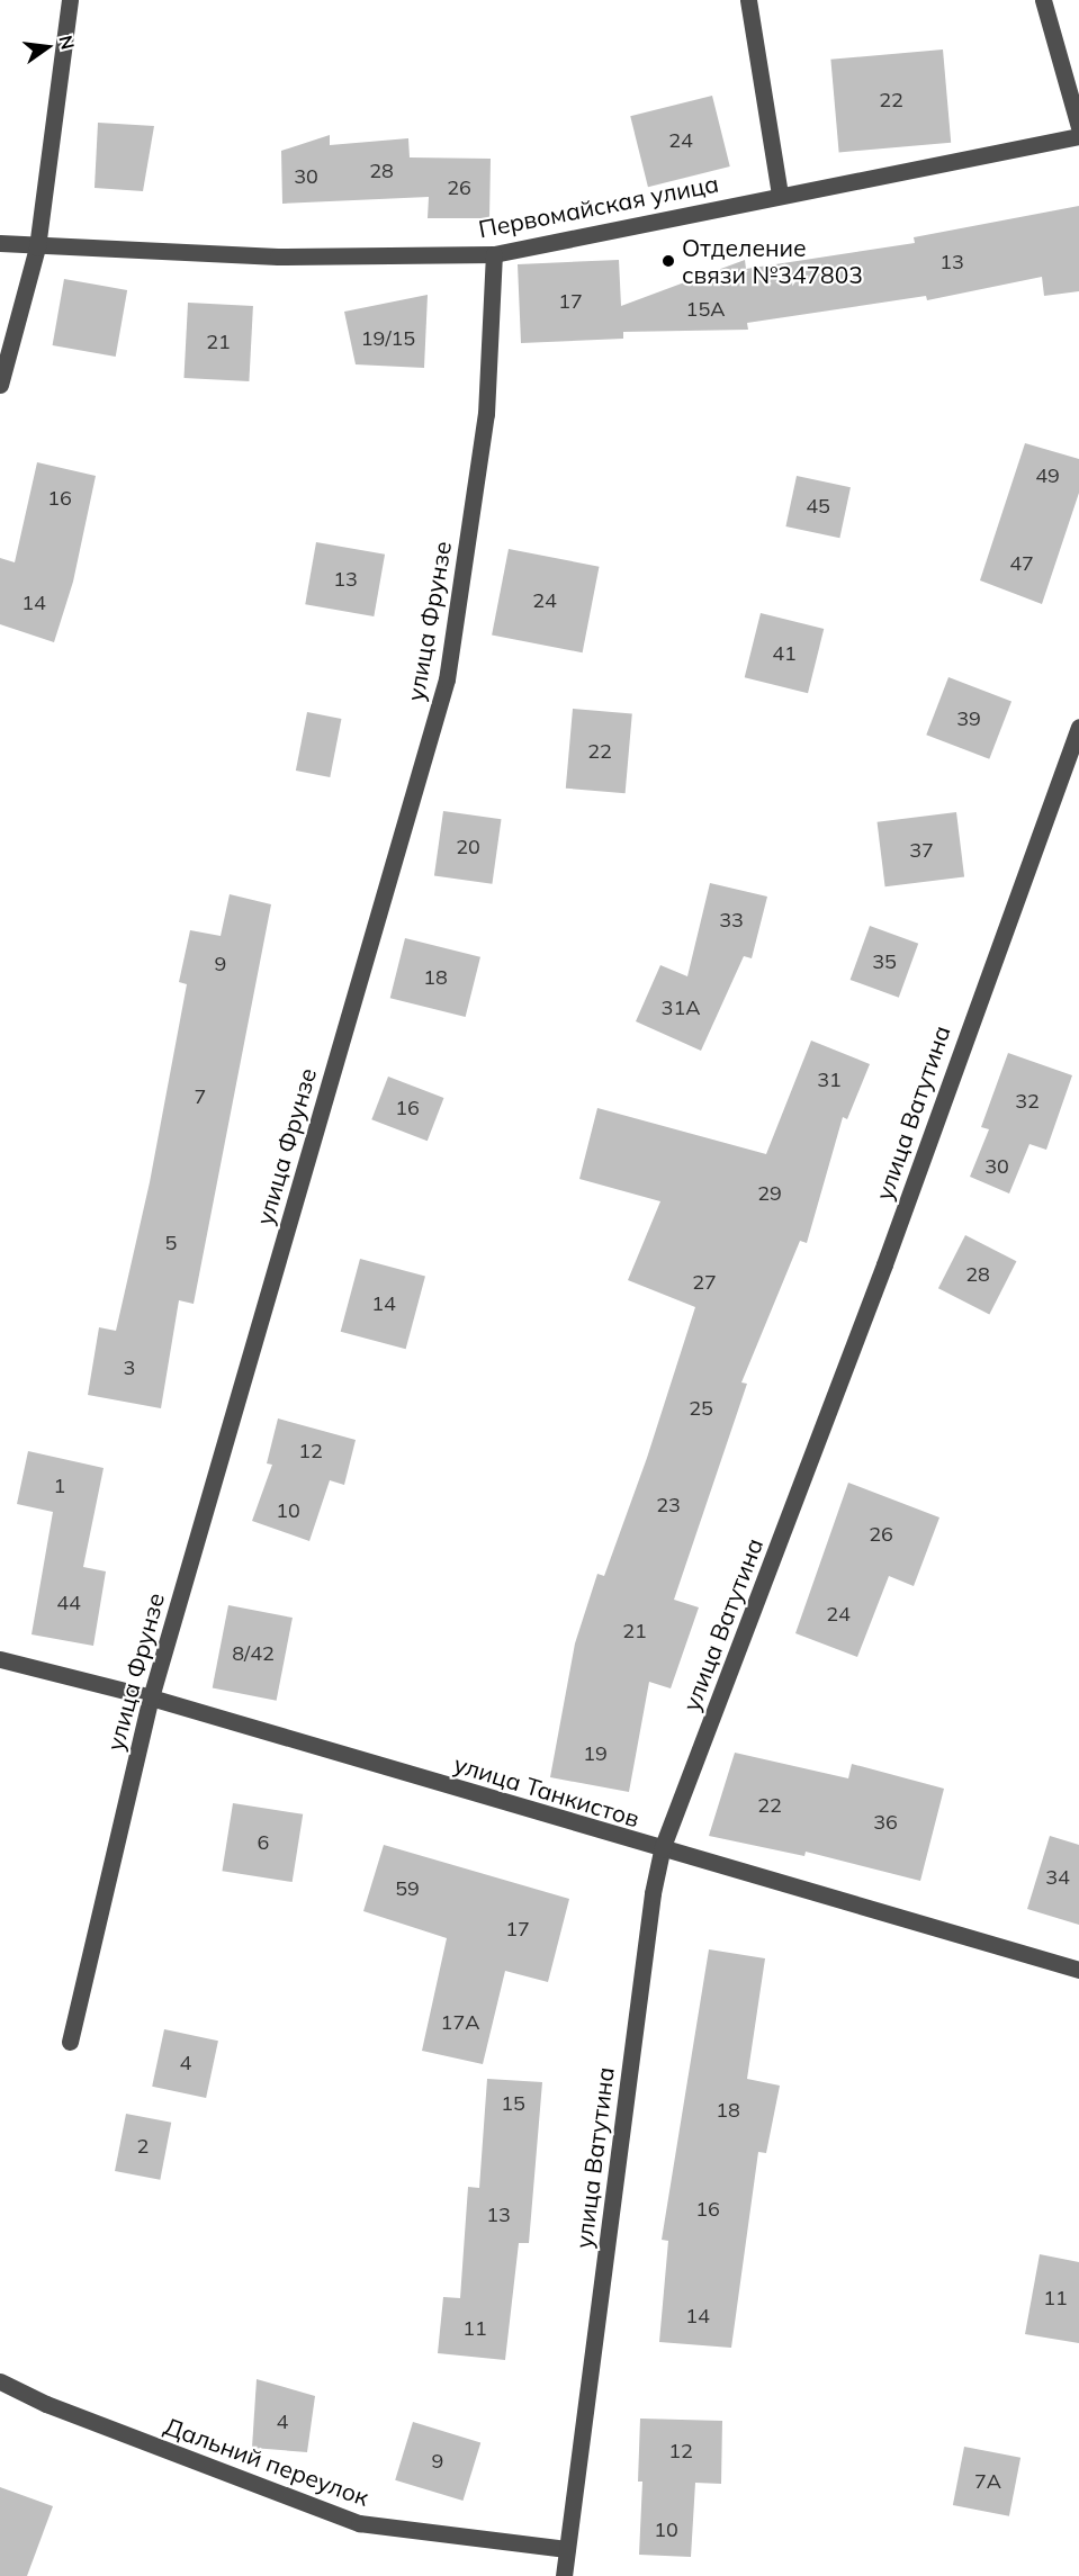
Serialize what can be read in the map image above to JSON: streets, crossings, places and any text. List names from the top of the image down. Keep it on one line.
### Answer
{"streets":{"street":["Первомайская улица","улица Фрунзе","улица Ватутина","улица Танкистов","Дальний переулок"]},"crossings":[["Первомайская улица","улица Фрунзе"],["улица Фрунзе","улица Танкистов"],["улица Ватутина","улица Танкистов"],["улица Ватутина","Дальний переулок"]],"places":["Отделение связи №347803"],"house_numbers":["22","24","28","30","26","13","17","15А","19/15","21","49","16","45","47","13","24","14","41","39","22","20","37","33","35","9","18","31А","31","7","32","16","30","29","5","28","27","14","3","25","12","1","23","10","26","44","24","21","8/42","19","22","36","6","34","59","17","17А","4","15","18","2","16","13","11","14","11","4","12","9","7А","10"],"north":"right"}
